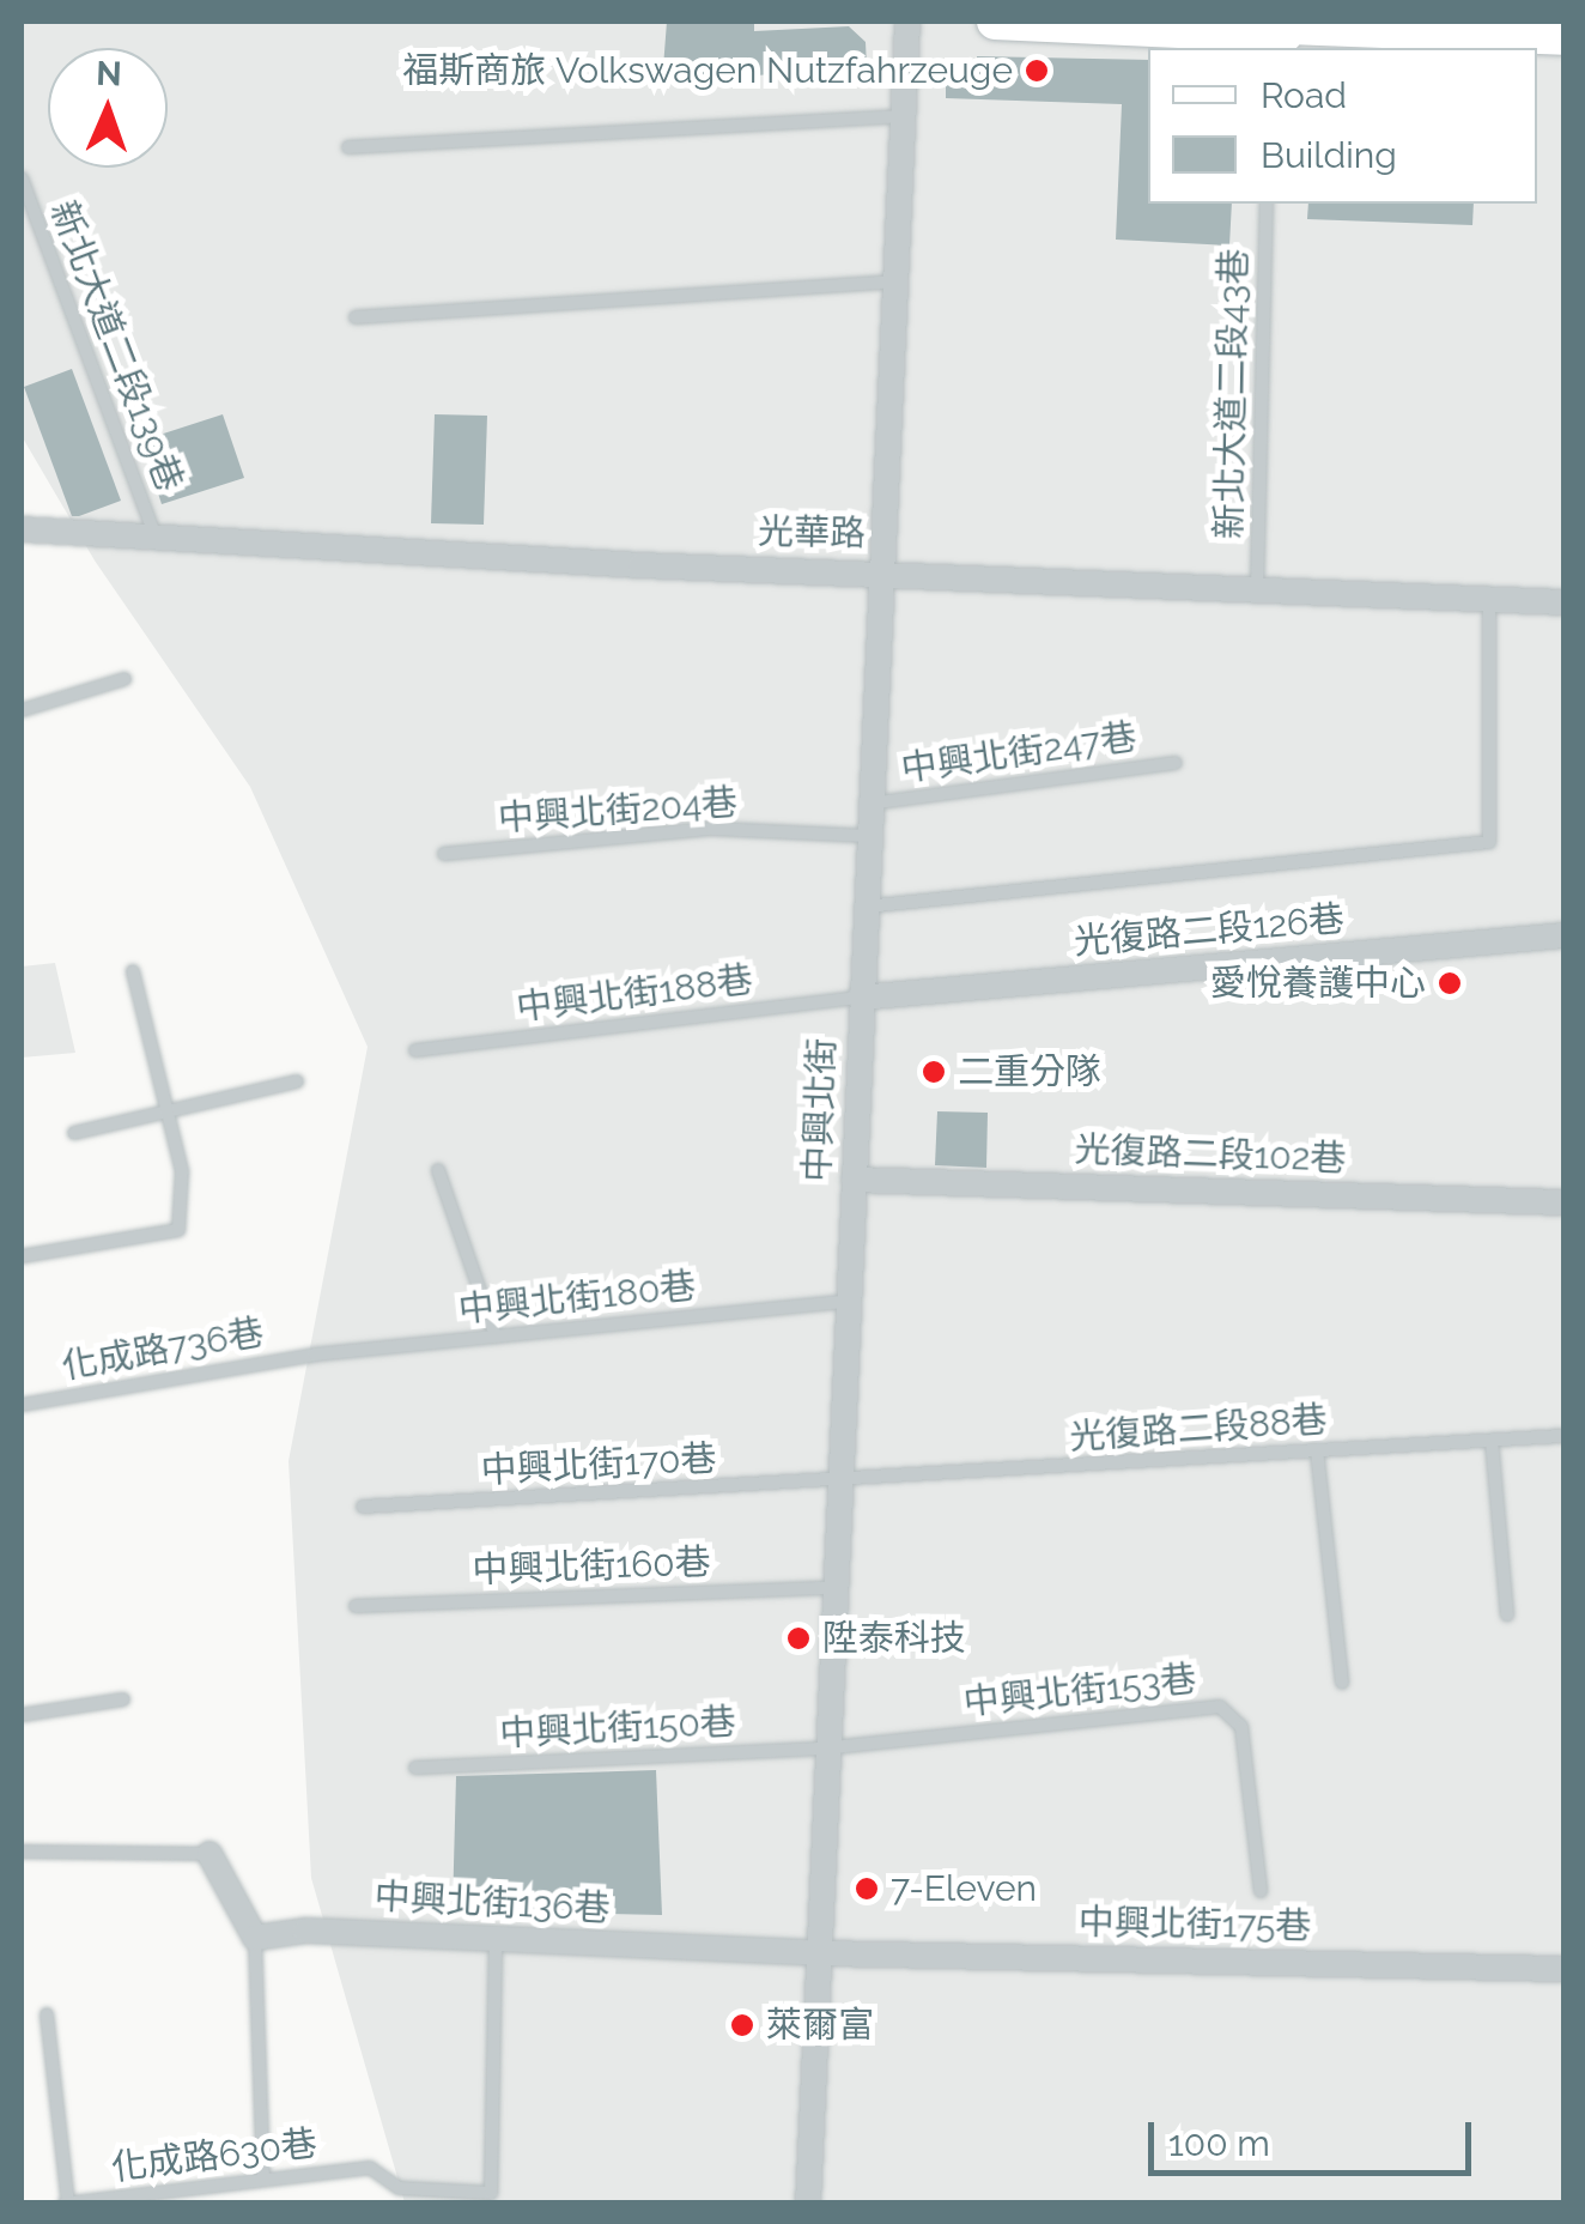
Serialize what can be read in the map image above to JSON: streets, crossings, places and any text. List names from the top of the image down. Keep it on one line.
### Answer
{"streets":{"street":["光華路","光復路二段126巷","中興北街","光復路二段102巷","中興北街136巷","中興北街175巷"],"lane":["新北大道二段139巷","新北大道二段43巷","中興北街247巷","中興北街204巷","中興北街188巷","中興北街180巷","化成路736巷","光復路二段88巷","中興北街170巷","中興北街160巷","中興北街153巷","中興北街150巷","化成路630巷"]},"crossings":[["新北大道二段139巷","光華路"],["新北大道二段43巷","光華路"],["光華路","中興北街"],["中興北街247巷","中興北街"],["中興北街204巷","中興北街"],["光復路二段126巷","中興北街188巷"],["光復路二段126巷","中興北街"],["中興北街188巷","中興北街"],["中興北街","光復路二段102巷"],["中興北街","中興北街180巷"],["中興北街","光復路二段88巷"],["中興北街","中興北街170巷"],["中興北街","中興北街160巷"],["中興北街","中興北街153巷"],["中興北街","中興北街150巷"],["中興北街","中興北街136巷"],["中興北街","中興北街175巷"],["中興北街180巷","化成路736巷"],["光復路二段88巷","中興北街170巷"],["中興北街153巷","中興北街150巷"],["中興北街136巷","中興北街175巷"],["中興北街136巷","化成路630巷"]],"places":["福斯商旅 Volkswagen Nutzfahrzeuge","愛悅養護中心","二重分隊","陞泰科技","7-Eleven","萊爾富"],"legend":["Road","Building"],"scale_bar":"100 m","north":"top"}
